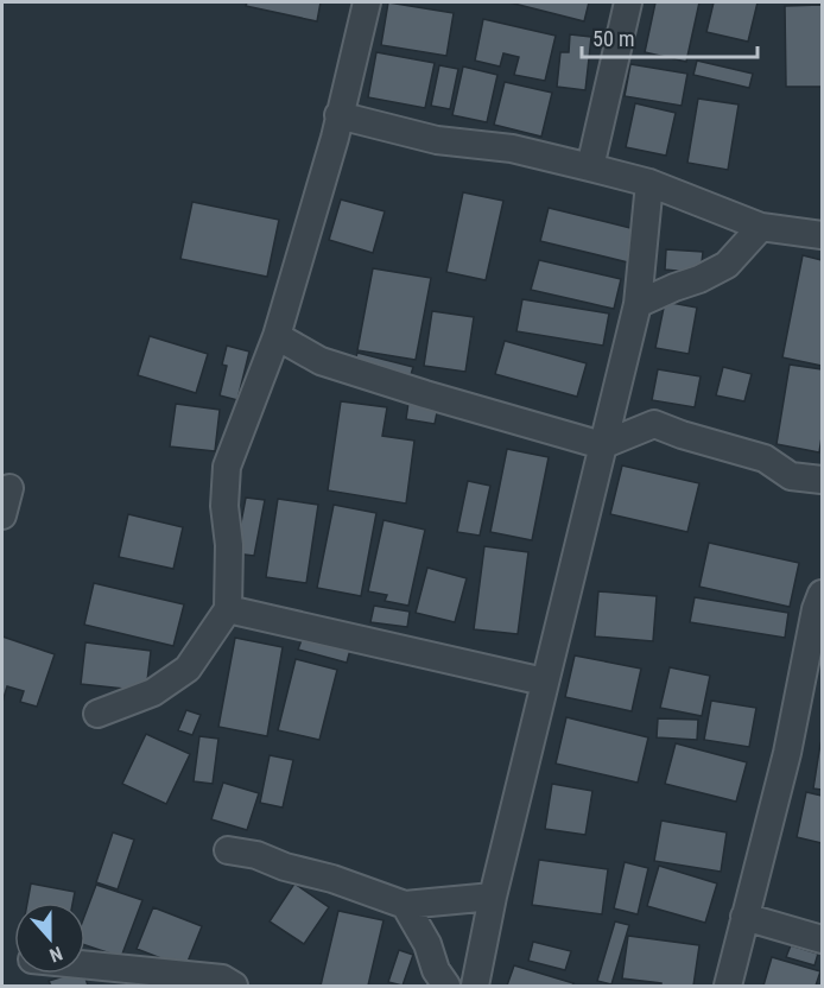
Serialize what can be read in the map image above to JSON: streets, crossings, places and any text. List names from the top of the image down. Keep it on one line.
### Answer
{"scale_bar":"50 m","north":"bottom"}
